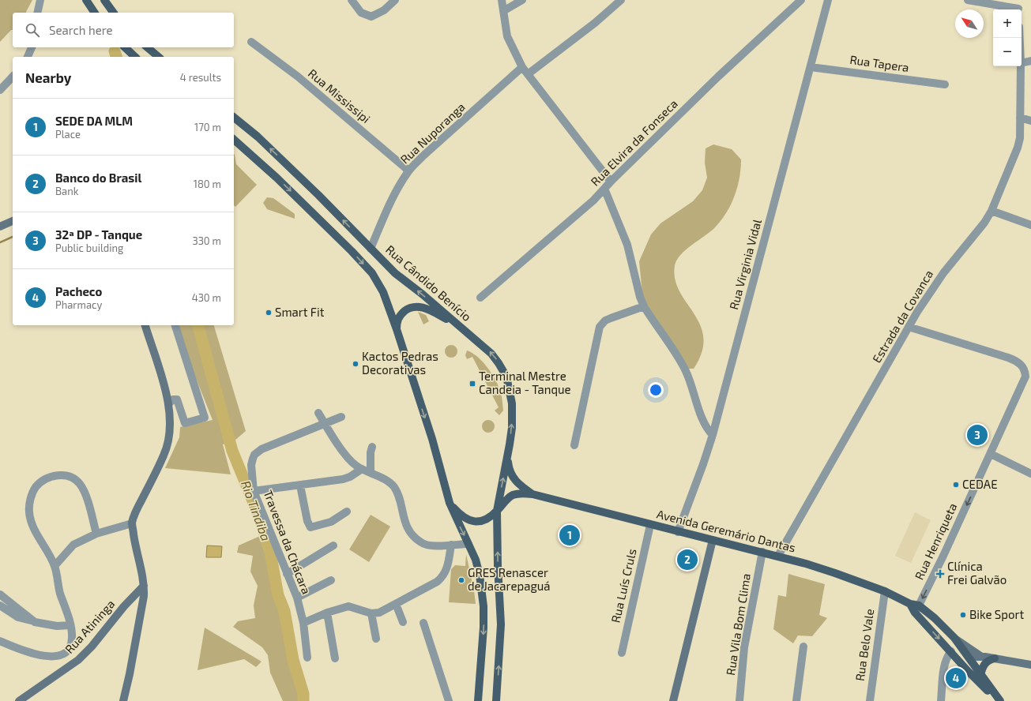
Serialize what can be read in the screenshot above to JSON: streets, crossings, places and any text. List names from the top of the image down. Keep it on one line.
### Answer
{"streets":{"main road":["Rua Cândido Benício","Avenida Geremário Dantas"],"street":["Rua Tapera","Rua Mississipi","Rua Nuporanga","Rua Elvira da Fonseca","Rua Virginia Vidal","Estrada da Covanca","Rua Henriqueta","Travessa da Chácara","Rua Luís Cruls","Rua Vila Bom Clima","Rua Atininga","Rua Belo Vale"]},"crossings":[["Rua Tapera","Rua Virginia Vidal"],["Rua Mississipi","Rua Nuporanga"],["Rua Nuporanga","Rua Cândido Benício"],["Rua Virginia Vidal","Avenida Geremário Dantas"],["Rua Cândido Benício","Avenida Geremário Dantas"],["Estrada da Covanca","Avenida Geremário Dantas"],["Estrada da Covanca","Rua Henriqueta"],["Avenida Geremário Dantas","Rua Henriqueta"],["Avenida Geremário Dantas","Rua Luís Cruls"],["Avenida Geremário Dantas","Rua Vila Bom Clima"],["Avenida Geremário Dantas","Rua Belo Vale"]],"one_way":["Rua Henriqueta"],"water":["Rio Tindiba"],"places":{"other":["Smart Fit","Kactos Pedras Decorativas","CEDAE","GRES Renascer de Jacarepaguá","Bike Sport"],"transit":["Terminal Mestre Candeia - Tanque"],"health":["Clínica Frei Galvão"]},"north":"top left","page":{"map_buttons":["+","−"],"search":"Search here","heading":["Nearby","4 results"],"list":[{"mark":"1","name":"SEDE DA MLM","note":"Place","value":"170 m"},{"mark":"2","name":"Banco do Brasil","note":"Bank","value":"180 m"},{"mark":"3","name":"32ª DP - Tanque","note":"Public building","value":"330 m"},{"mark":"4","name":"Pacheco","note":"Pharmacy","value":"430 m"}],"pins":["3","1","2","4"]}}
